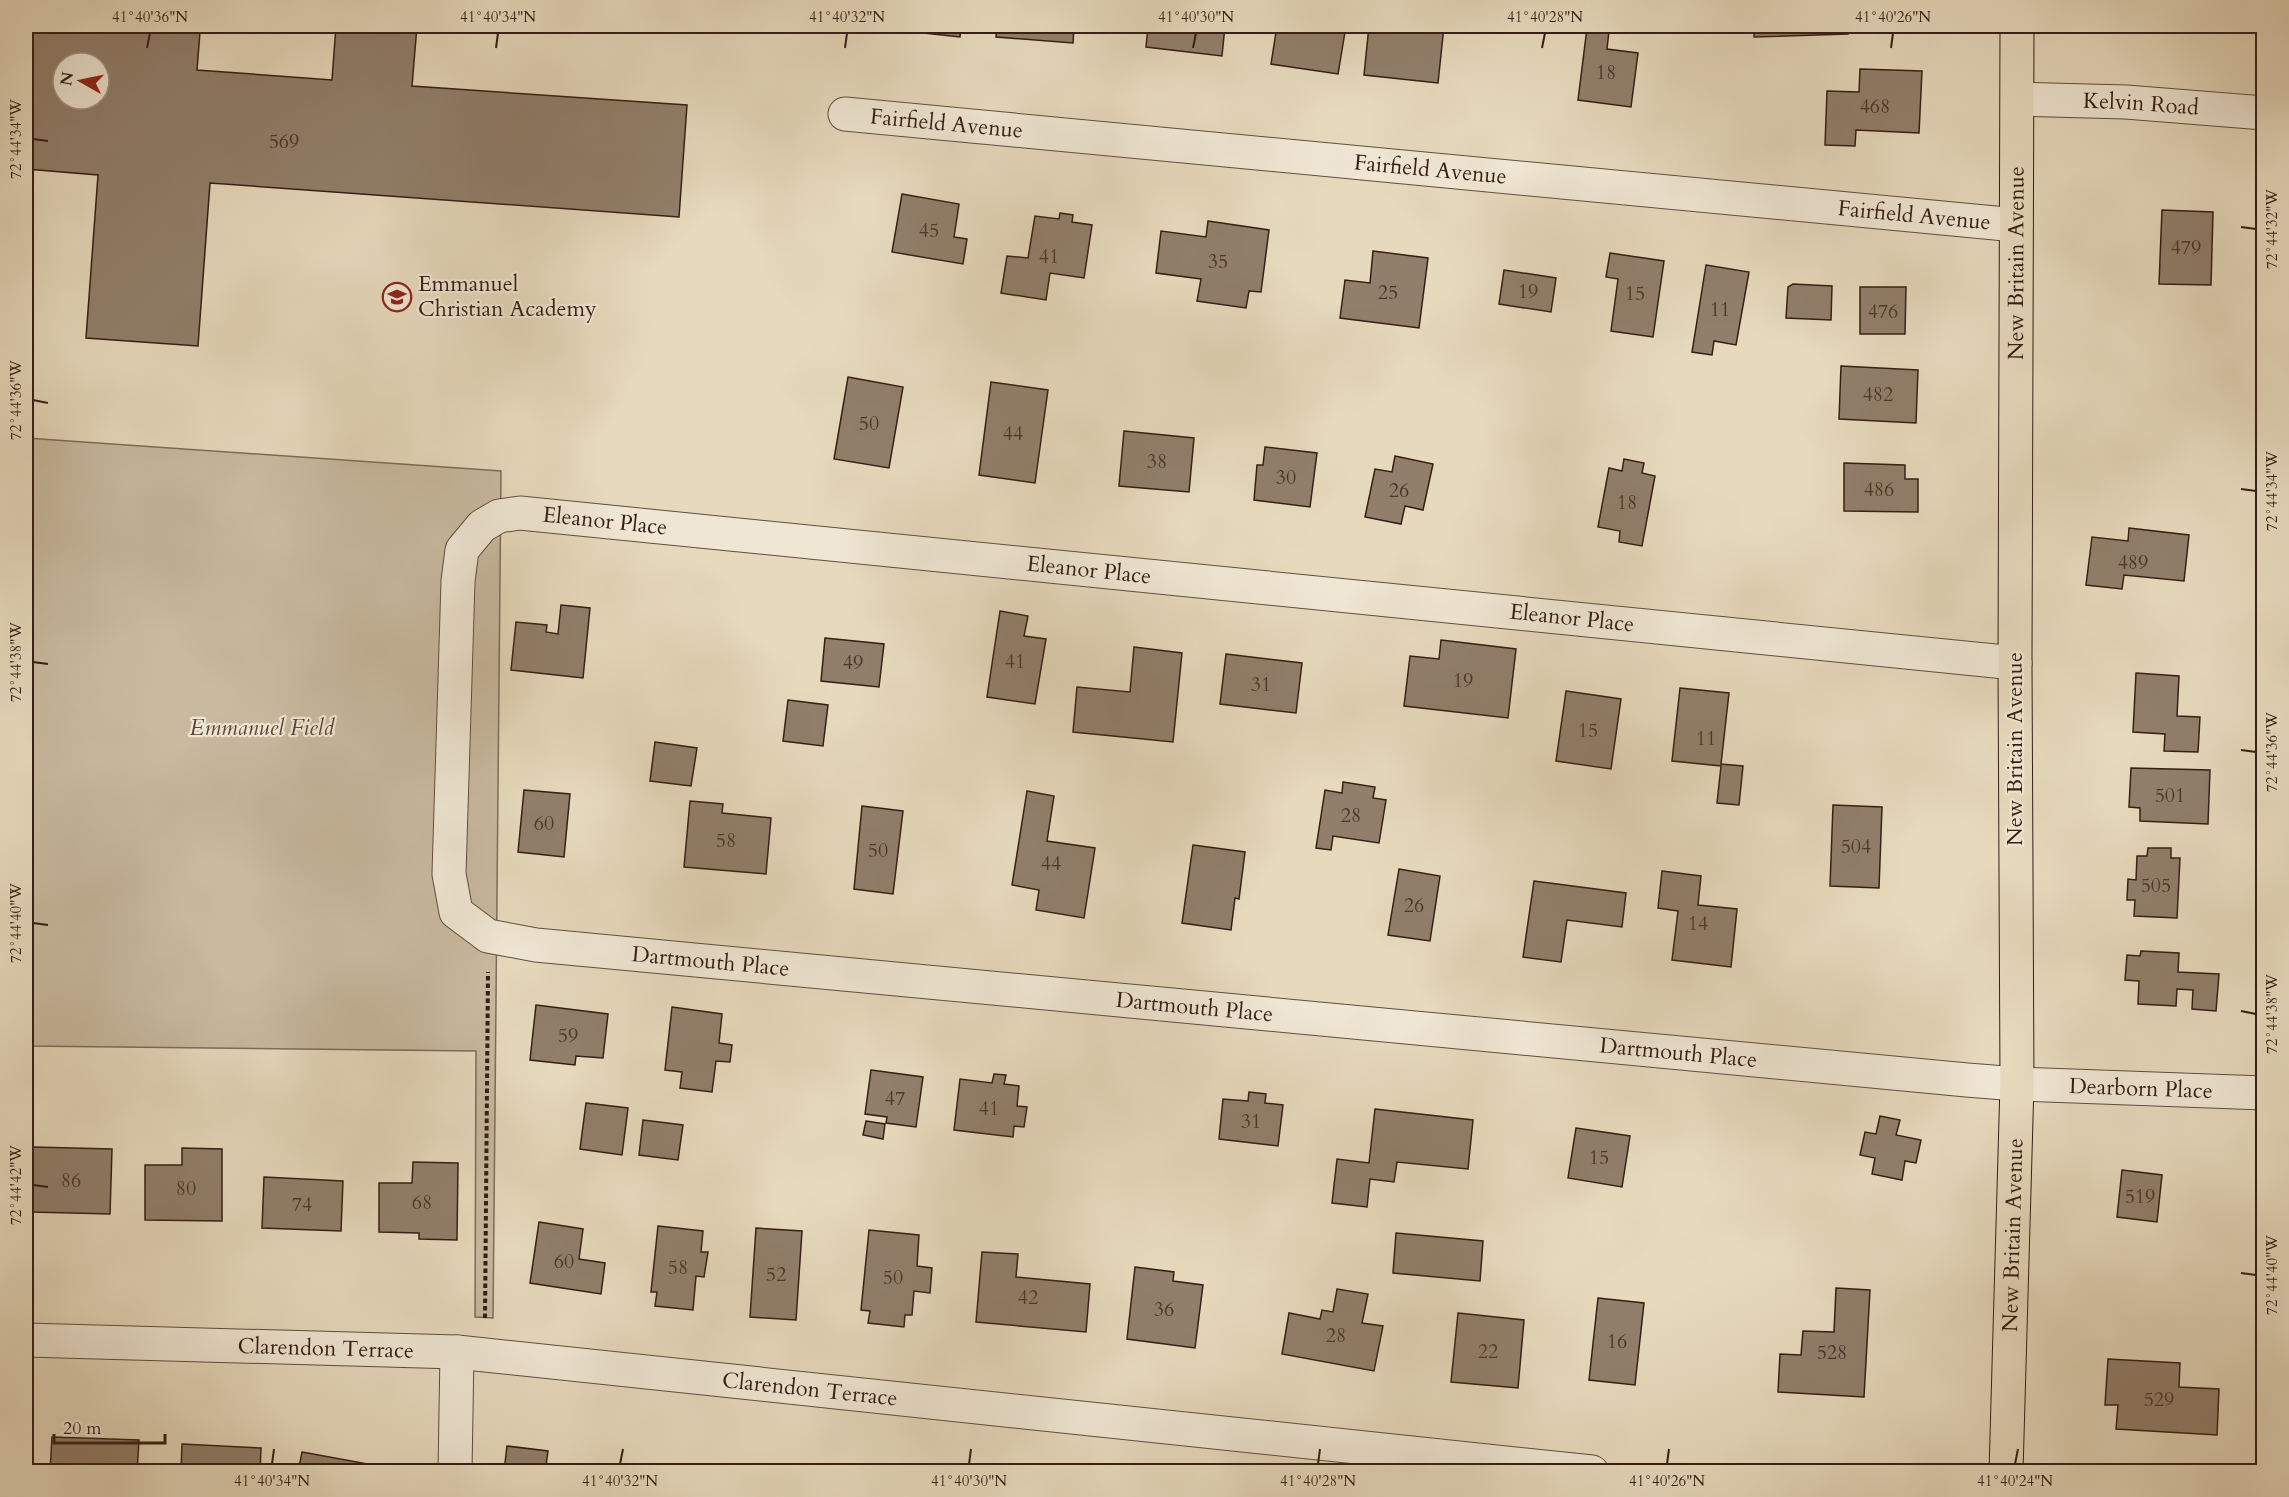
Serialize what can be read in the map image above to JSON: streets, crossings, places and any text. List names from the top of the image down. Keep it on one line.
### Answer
{"streets":{"main road":["New Britain Avenue"],"street":["Kelvin Road","Fairfield Avenue","Eleanor Place","Dartmouth Place","Dearborn Place","Clarendon Terrace"]},"crossings":[["Kelvin Road","New Britain Avenue"],["Fairfield Avenue","New Britain Avenue"],["New Britain Avenue","Eleanor Place"],["New Britain Avenue","Dartmouth Place"],["New Britain Avenue","Dearborn Place"],["Eleanor Place","Dartmouth Place"],["Dartmouth Place","Dearborn Place"]],"parks":["Emmanuel Field"],"places":{"school or university":["Emmanuel Christian Academy"]},"house_numbers":["18","468","569","45","479","41","35","19","25","15","11","476","482","50","44","38","30","486","26","18","489","41","49","19","31","15","11","501","28","60","58","504","50","44","505","26","14","59","47","41","31","15","86","80","519","68","74","60","58","52","50","42","36","28","16","22","528","529"],"scale_bar":"20 m","north":"left","coordinates":["41°40'36\"N","41°40'34\"N","41°40'32\"N","41°40'30\"N","41°40'28\"N","41°40'26\"N","72°44'34\"W","72°44'32\"W","72°44'36\"W","72°44'38\"W","72°44'40\"W","72°44'42\"W","41°40'24\"N"]}
